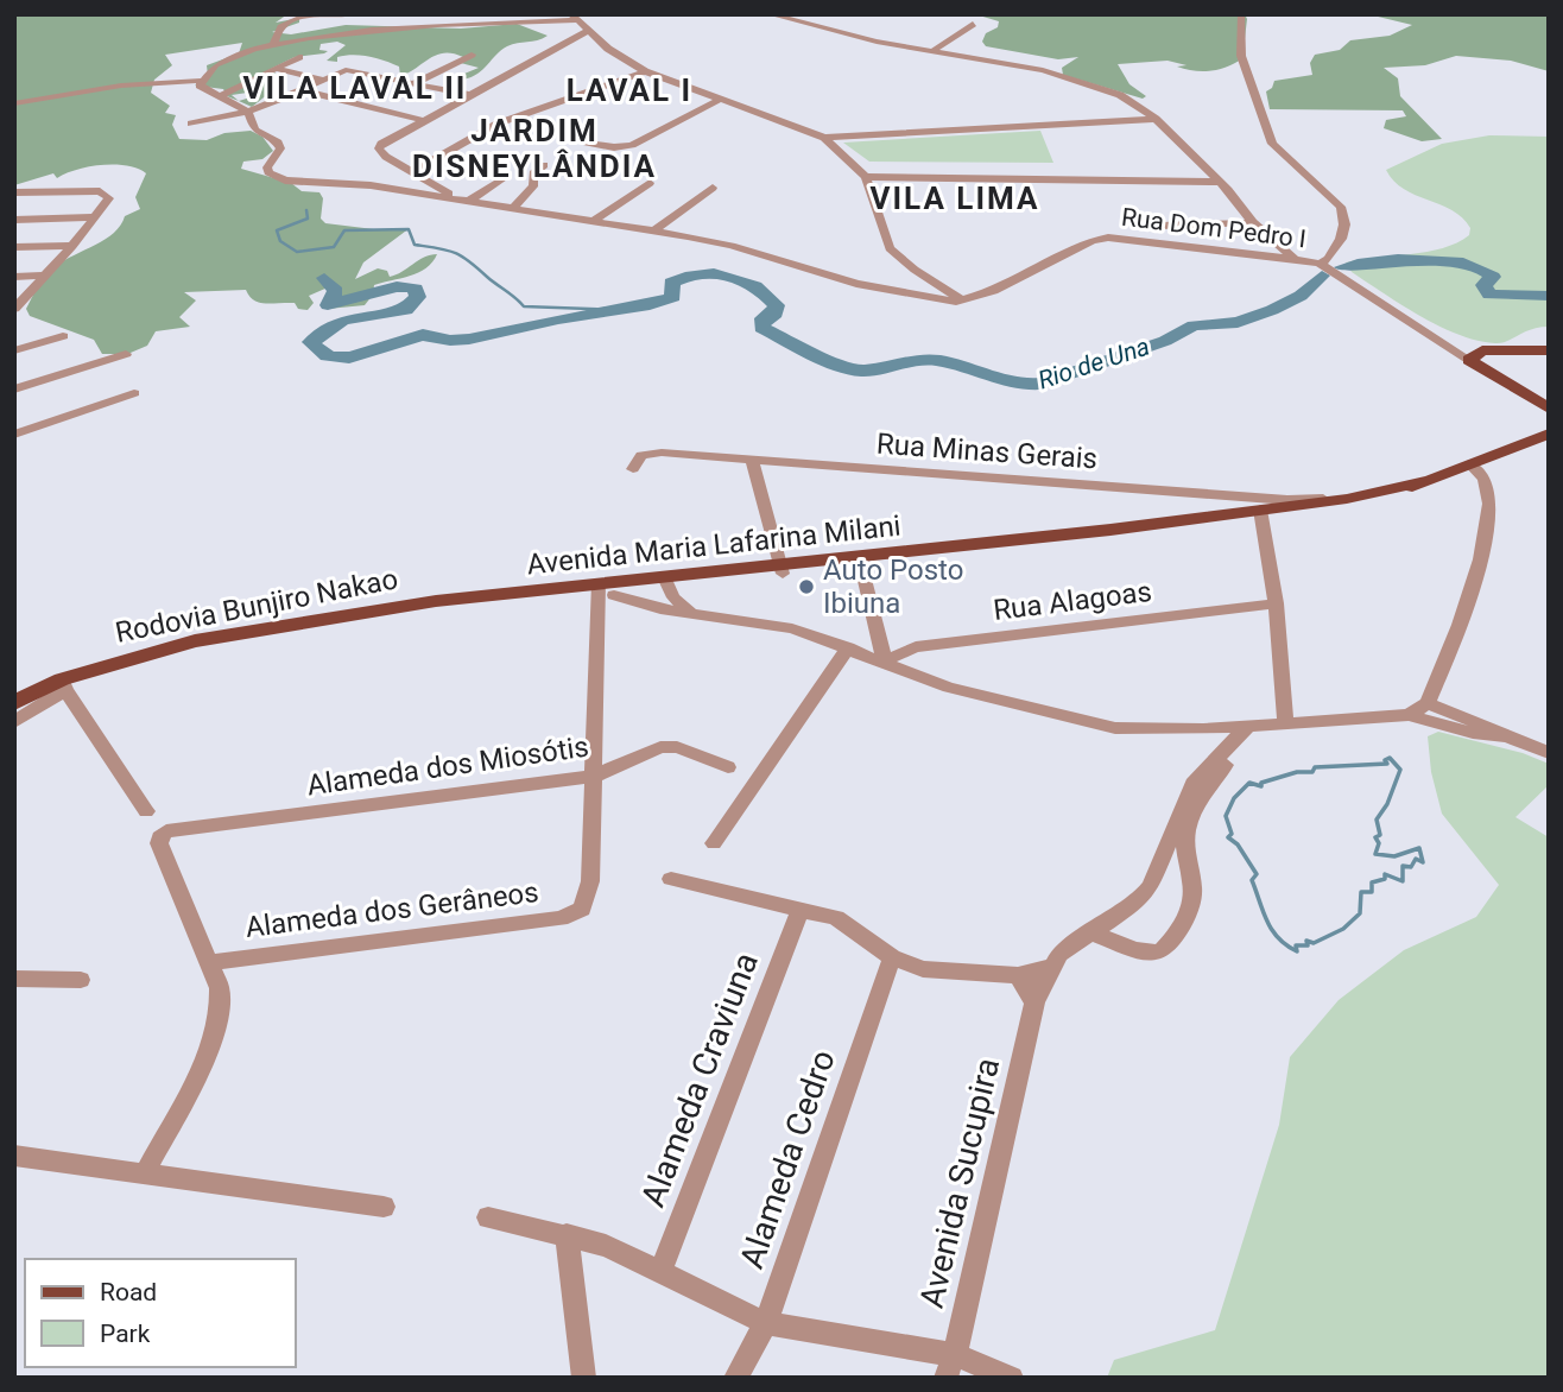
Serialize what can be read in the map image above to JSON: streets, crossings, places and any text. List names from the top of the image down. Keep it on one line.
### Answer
{"streets":{"main road":["Avenida Maria Lafarina Milani","Rodovia Bunjiro Nakao"],"street":["Rua Dom Pedro I","Rua Minas Gerais","Rua Alagoas","Alameda dos Miosótis","Alameda dos Gerâneos","Alameda Craviuna","Alameda Cedro","Avenida Sucupira"]},"crossings":[["Rua Minas Gerais","Avenida Maria Lafarina Milani"],["Avenida Maria Lafarina Milani","Rodovia Bunjiro Nakao"],["Alameda dos Miosótis","Alameda dos Gerâneos"]],"districts":["VILA LAVAL II","LAVAL I","JARDIM DISNEYLÂNDIA","VILA LIMA"],"water":["Rio de Una"],"places":["Auto Posto Ibiuna"],"legend":["Road","Park"]}
